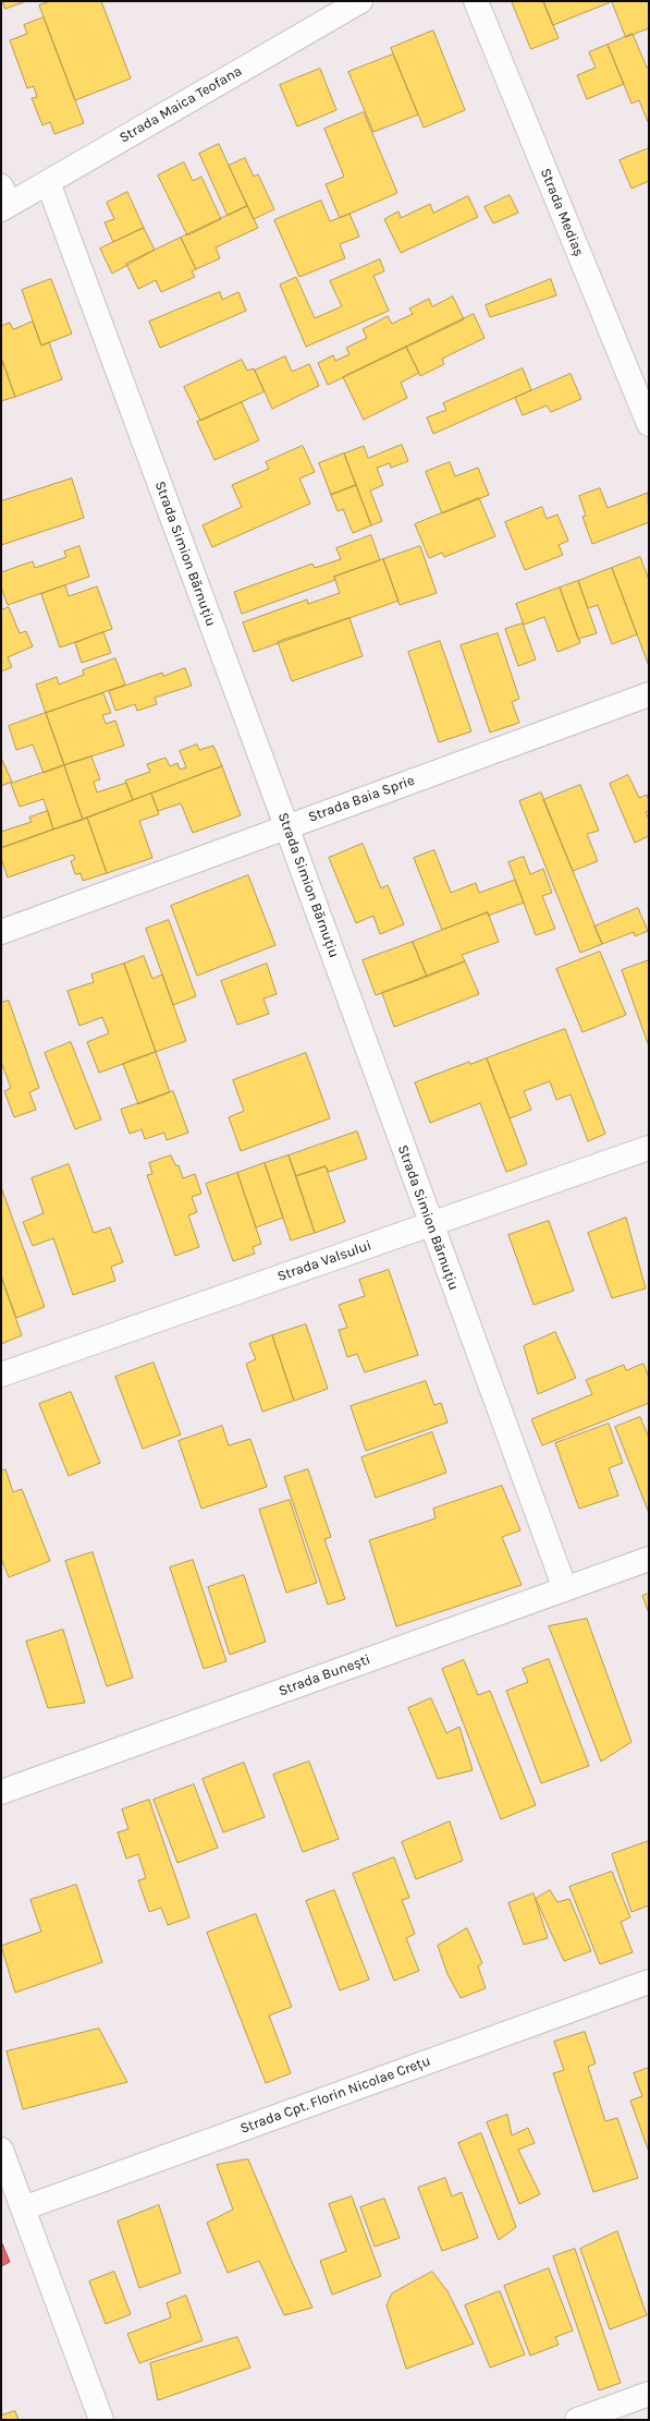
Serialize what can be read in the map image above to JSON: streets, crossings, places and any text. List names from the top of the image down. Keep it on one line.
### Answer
{"streets":{"street":["Strada Maica Teofana","Strada Mediaș","Strada Simion Bărnuțiu","Strada Baia Sprie","Strada Valsului","Strada Bunești","Strada Cpt. Florin Nicolae Crețu"]},"crossings":[["Strada Maica Teofana","Strada Simion Bărnuțiu"],["Strada Simion Bărnuțiu","Strada Baia Sprie"],["Strada Simion Bărnuțiu","Strada Valsului"],["Strada Simion Bărnuțiu","Strada Bunești"]]}
